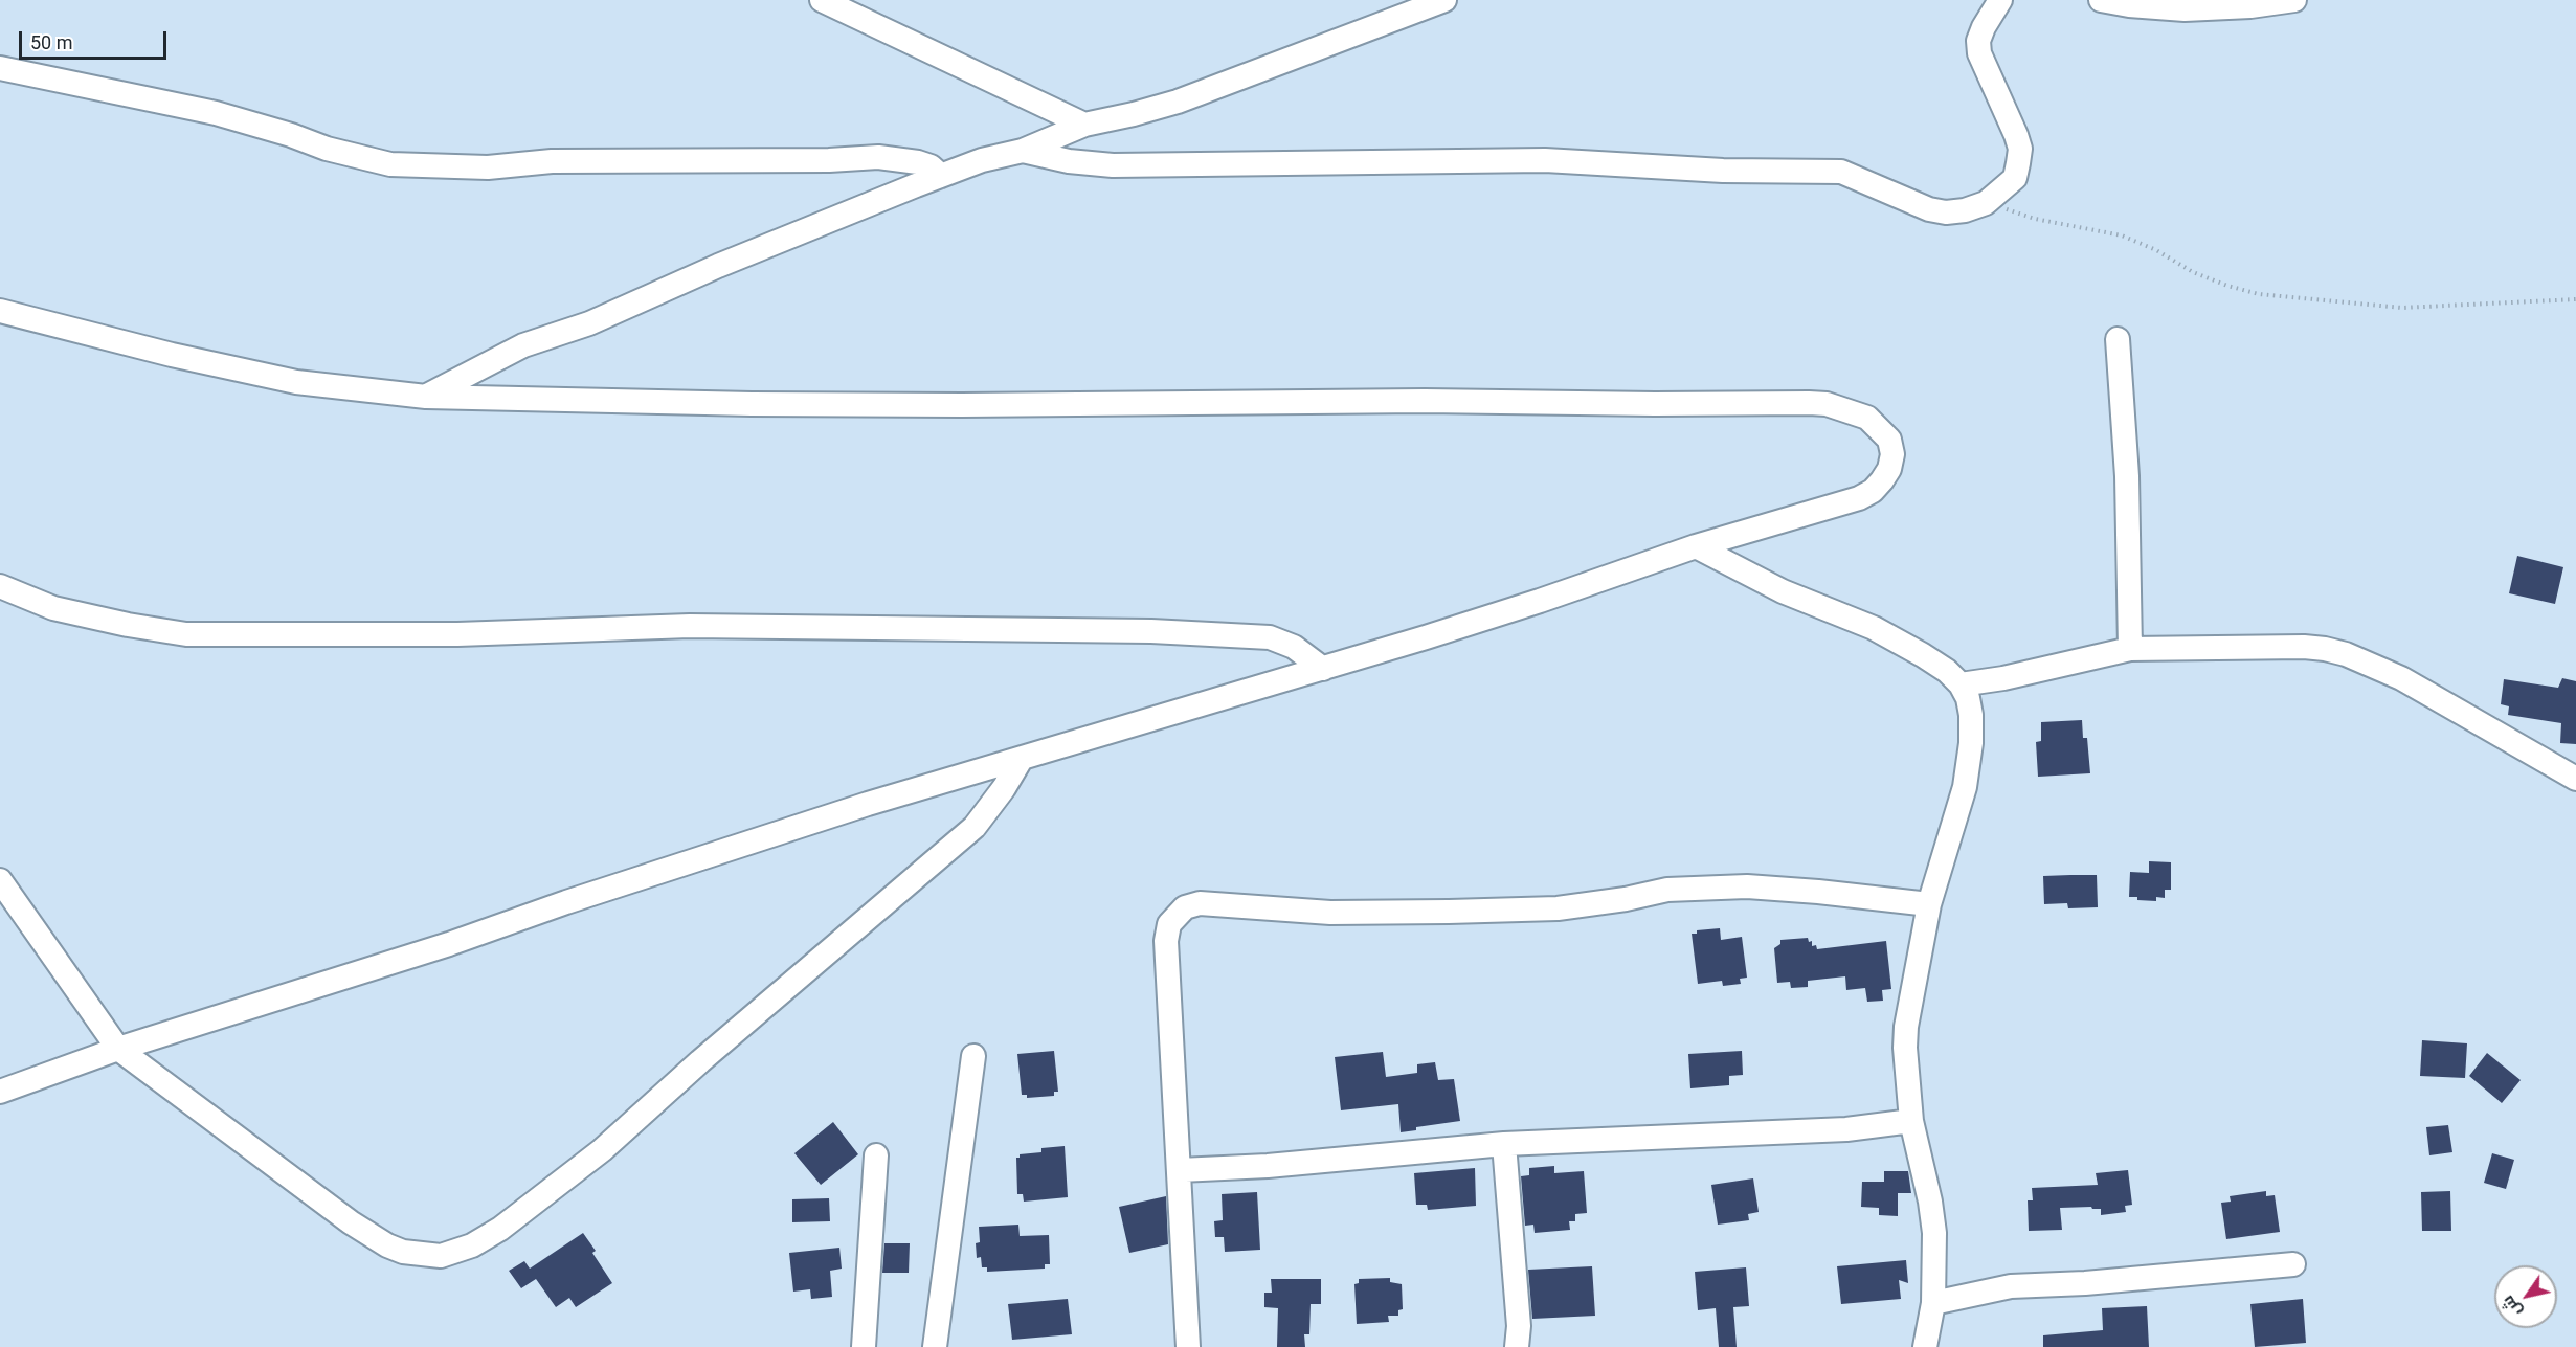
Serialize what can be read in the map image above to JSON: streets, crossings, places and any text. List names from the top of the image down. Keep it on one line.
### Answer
{"scale_bar":"50 m","north":"bottom left"}
